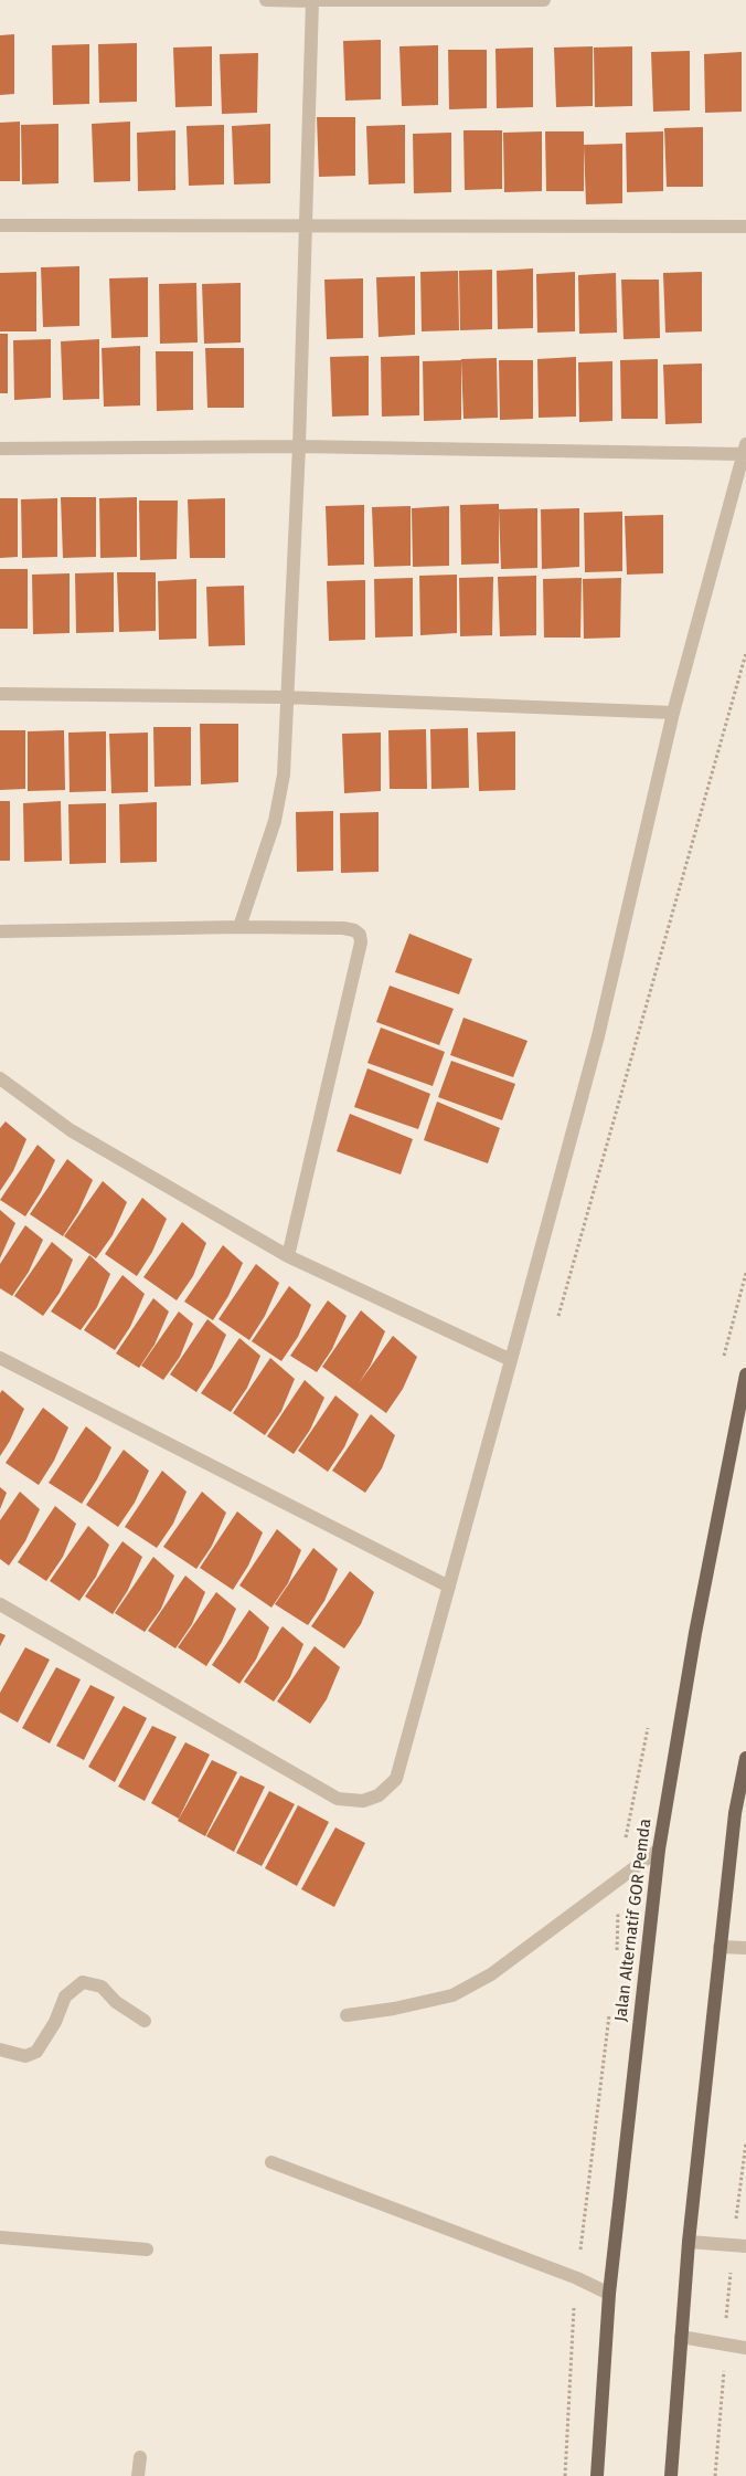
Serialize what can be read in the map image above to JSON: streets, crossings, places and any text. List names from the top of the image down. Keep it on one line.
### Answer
{"streets":{"main road":["Jalan Alternatif GOR Pemda"]}}
